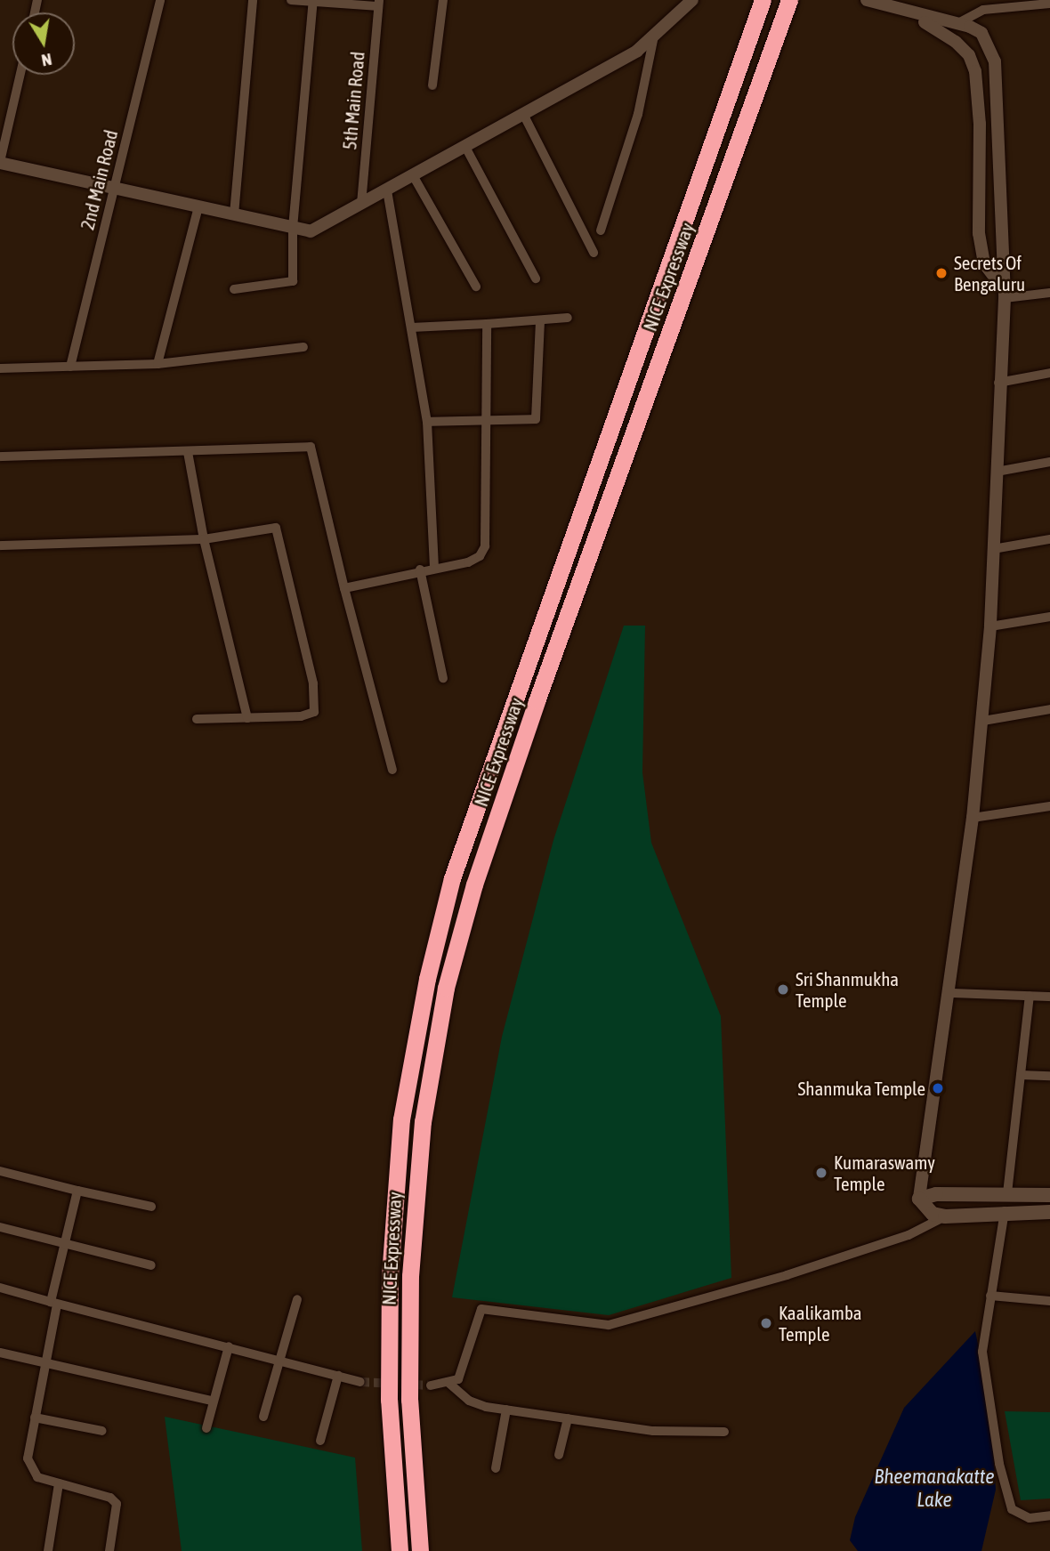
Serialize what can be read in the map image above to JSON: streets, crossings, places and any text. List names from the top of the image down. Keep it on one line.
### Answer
{"streets":{"highway":["NICE Expressway"],"street":["5th Main Road","2nd Main Road"]},"water":["Bheemanakatte Lake"],"places":["Secrets Of Bengaluru","Sri Shanmukha Temple","Shanmuka Temple","Kumaraswamy Temple","Kaalikamba Temple"],"north":"bottom"}
